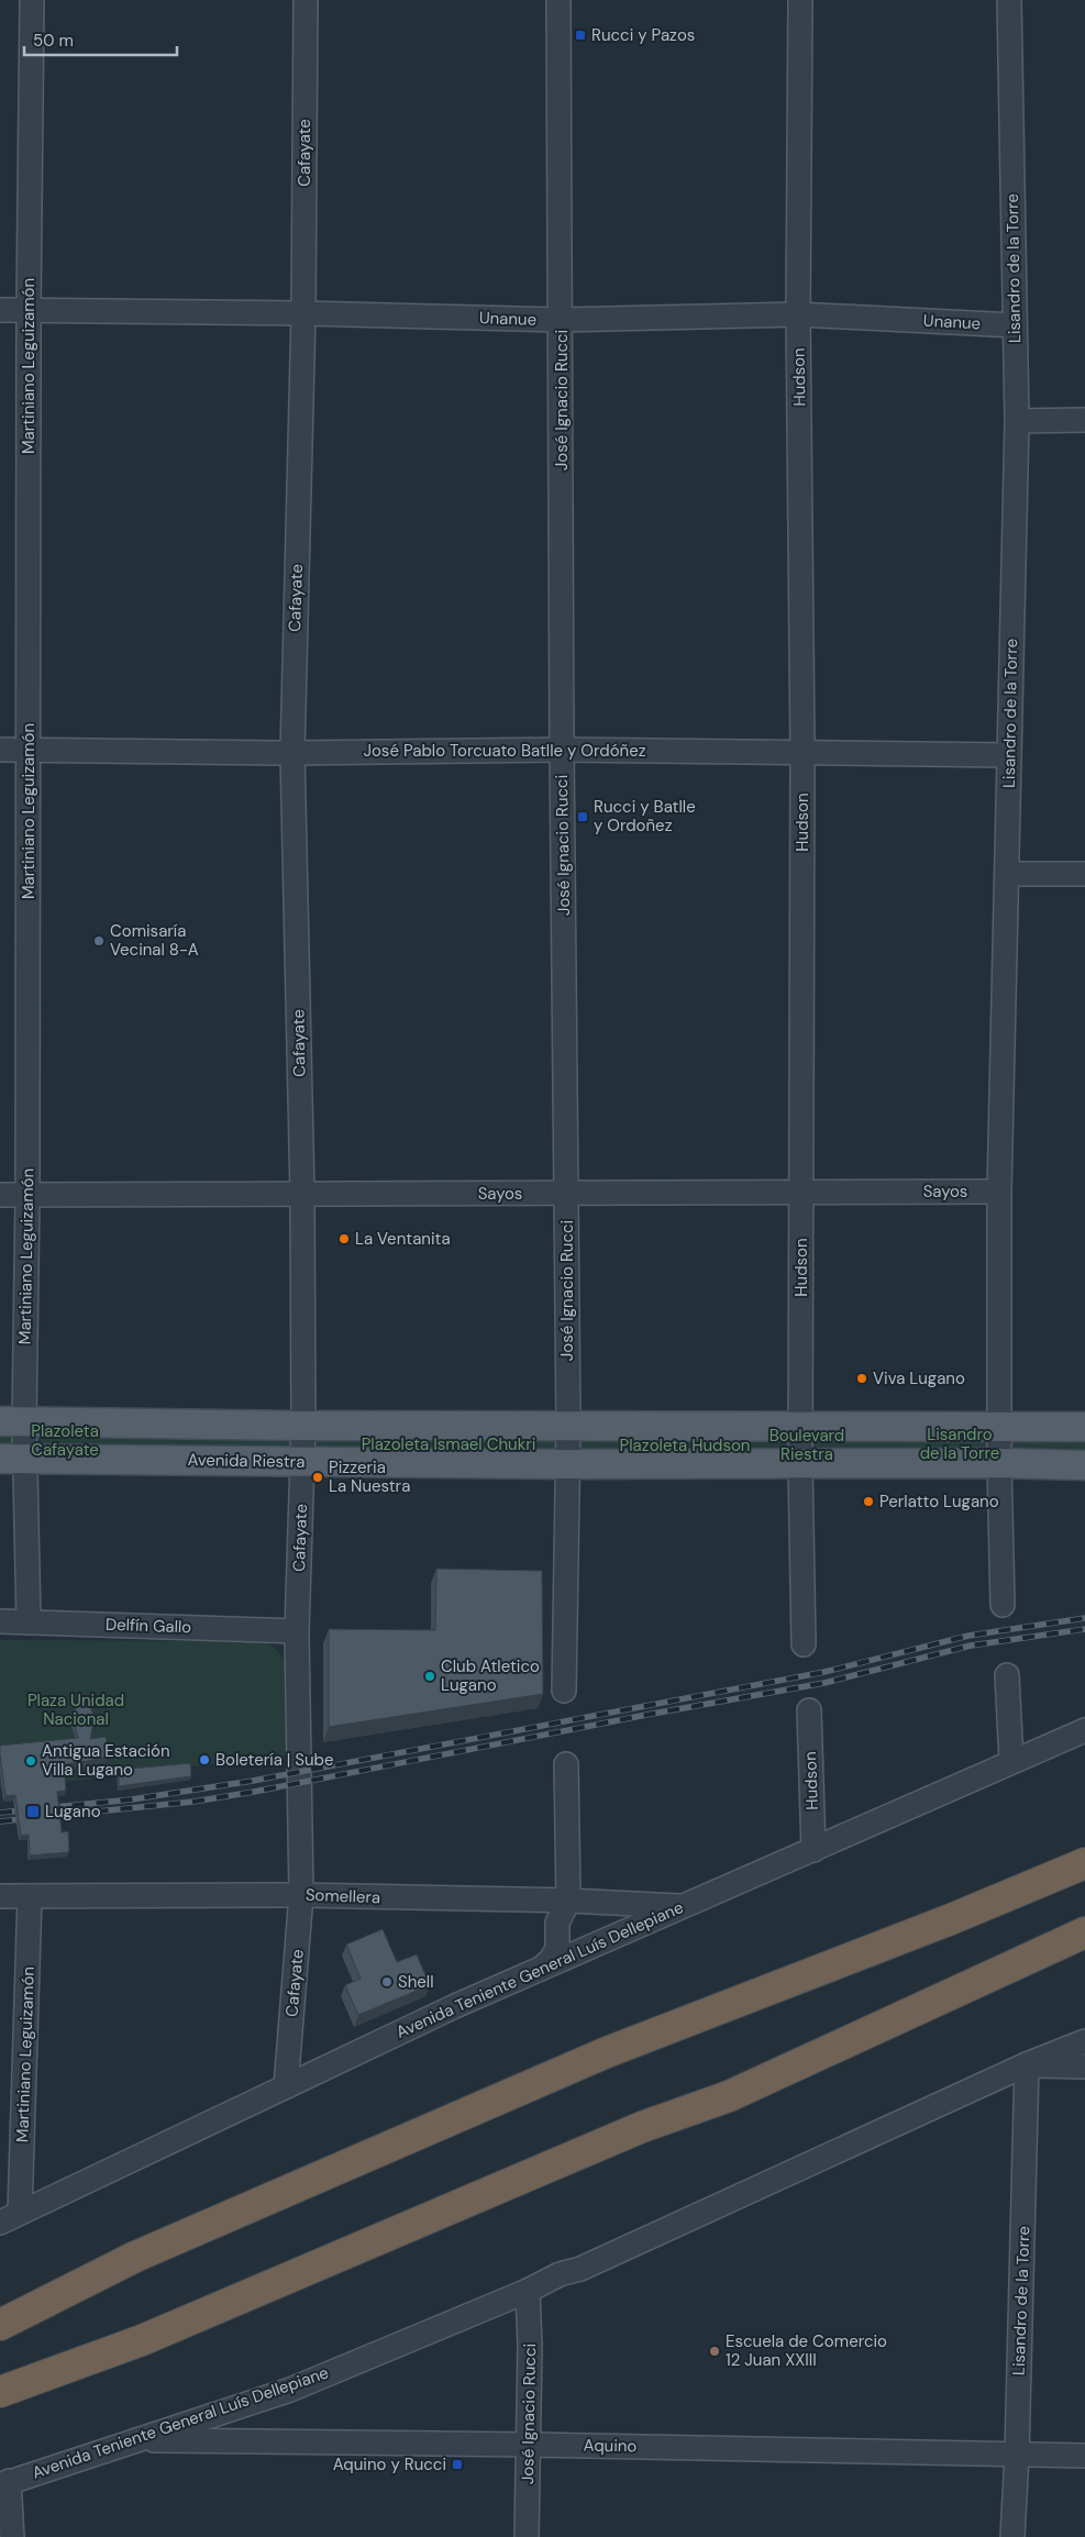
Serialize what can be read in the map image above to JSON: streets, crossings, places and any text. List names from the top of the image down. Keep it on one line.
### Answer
{"streets":{"main road":["Avenida Riestra"],"street":["Cafayate","Lisandro de la Torre","Unanue","Martiniano Leguizamón","Hudson","José Ignacio Rucci","José Pablo Torcuato Batlle y Ordóñez","Sayos","Delfín Gallo","Somellera","Avenida Teniente General Luís Dellepiane","Aquino"]},"crossings":[["Cafayate","Unanue"],["Cafayate","José Pablo Torcuato Batlle y Ordóñez"],["Cafayate","Sayos"],["Cafayate","Avenida Riestra"],["Cafayate","Delfín Gallo"],["Cafayate","Somellera"],["Cafayate","Avenida Teniente General Luís Dellepiane"],["Lisandro de la Torre","Unanue"],["Lisandro de la Torre","José Pablo Torcuato Batlle y Ordóñez"],["Lisandro de la Torre","Sayos"],["Lisandro de la Torre","Avenida Riestra"],["Lisandro de la Torre","Avenida Teniente General Luís Dellepiane"],["Lisandro de la Torre","Aquino"],["Unanue","Martiniano Leguizamón"],["Unanue","Hudson"],["Unanue","José Ignacio Rucci"],["Martiniano Leguizamón","José Pablo Torcuato Batlle y Ordóñez"],["Martiniano Leguizamón","Sayos"],["Martiniano Leguizamón","Avenida Riestra"],["Martiniano Leguizamón","Delfín Gallo"],["Martiniano Leguizamón","Somellera"],["Martiniano Leguizamón","Avenida Teniente General Luís Dellepiane"],["Hudson","José Pablo Torcuato Batlle y Ordóñez"],["Hudson","Sayos"],["Hudson","Avenida Riestra"],["Hudson","Avenida Teniente General Luís Dellepiane"],["José Ignacio Rucci","José Pablo Torcuato Batlle y Ordóñez"],["José Ignacio Rucci","Sayos"],["José Ignacio Rucci","Avenida Riestra"],["José Ignacio Rucci","Avenida Teniente General Luís Dellepiane"],["José Ignacio Rucci","Aquino"],["Somellera","Avenida Teniente General Luís Dellepiane"],["Avenida Teniente General Luís Dellepiane","Aquino"]],"parks":["Plazoleta Cafayate","Lisandro de la Torre","Boulevard Riestra","Plazoleta Ismael Chukri","Plazoleta Hudson","Plaza Unidad Nacional"],"places":{"transit":["Rucci y Pazos","Rucci y Batlle y Ordoñez","Lugano","Aquino y Rucci"],"other":["Comisaría Vecinal 8-A","La Ventanita","Viva Lugano","Pizzeria La Nuestra","Perlatto Lugano","Club Atletico Lugano","Boletería | Sube","Antigua Estación Villa Lugano","Shell","Escuela de Comercio 12 Juan XXIII"]},"scale_bar":"50 m"}
